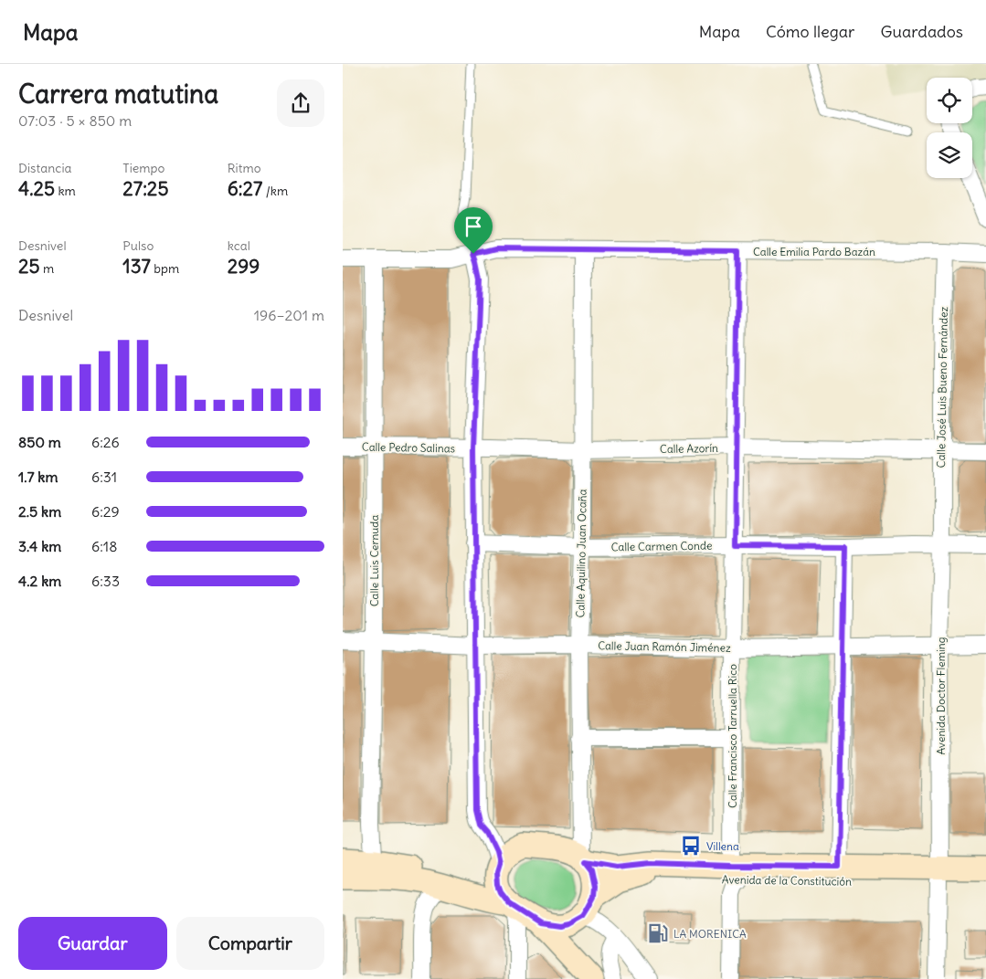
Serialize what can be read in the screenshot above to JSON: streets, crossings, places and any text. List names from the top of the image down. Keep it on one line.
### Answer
{"streets":{"street":["Calle Emilia Pardo Bazán","Calle José Luis Bueno Fernández","Calle Pedro Salinas","Calle Azorín","Calle Carmen Conde","Calle Aquilino Juan Ocaña","Calle Luis Cernuda","Calle Juan Ramón Jiménez","Avenida Doctor Fleming","Calle Francisco Tarruella Rico","Avenida de la Constitución"]},"crossings":[["Calle Emilia Pardo Bazán","Calle José Luis Bueno Fernández"],["Calle Emilia Pardo Bazán","Calle Aquilino Juan Ocaña"],["Calle Emilia Pardo Bazán","Calle Luis Cernuda"],["Calle Emilia Pardo Bazán","Calle Francisco Tarruella Rico"],["Calle José Luis Bueno Fernández","Calle Azorín"],["Calle José Luis Bueno Fernández","Avenida Doctor Fleming"],["Calle Pedro Salinas","Calle Azorín"],["Calle Pedro Salinas","Calle Luis Cernuda"],["Calle Azorín","Calle Aquilino Juan Ocaña"],["Calle Azorín","Calle Francisco Tarruella Rico"],["Calle Carmen Conde","Calle Aquilino Juan Ocaña"],["Calle Carmen Conde","Avenida Doctor Fleming"],["Calle Carmen Conde","Calle Francisco Tarruella Rico"],["Calle Aquilino Juan Ocaña","Calle Juan Ramón Jiménez"],["Calle Aquilino Juan Ocaña","Avenida de la Constitución"],["Calle Luis Cernuda","Calle Juan Ramón Jiménez"],["Calle Juan Ramón Jiménez","Avenida Doctor Fleming"],["Calle Juan Ramón Jiménez","Calle Francisco Tarruella Rico"],["Avenida Doctor Fleming","Avenida de la Constitución"],["Calle Francisco Tarruella Rico","Avenida de la Constitución"]],"places":{"bus stop":["Villena"],"fuel station":["LA MORENICA"]},"page":{"header":"Mapa","nav":["Mapa","Cómo llegar","Guardados"],"heading":["Carrera matutina","07:03 · 5 × 850 m"],"stats":[["Distancia","4.25 km"],["Tiempo","27:25"],["Ritmo","6:27 /km"],["Desnivel","25 m"],["Pulso","137 bpm"],["kcal","299"]],"chart":["Desnivel","196–201 m"],"list":[{"name":"850 m","note":"6:26"},{"name":"1.7 km","note":"6:31"},{"name":"2.5 km","note":"6:29"},{"name":"3.4 km","note":"6:18"},{"name":"4.2 km","note":"6:33"}],"buttons":["Guardar","Compartir"]}}
